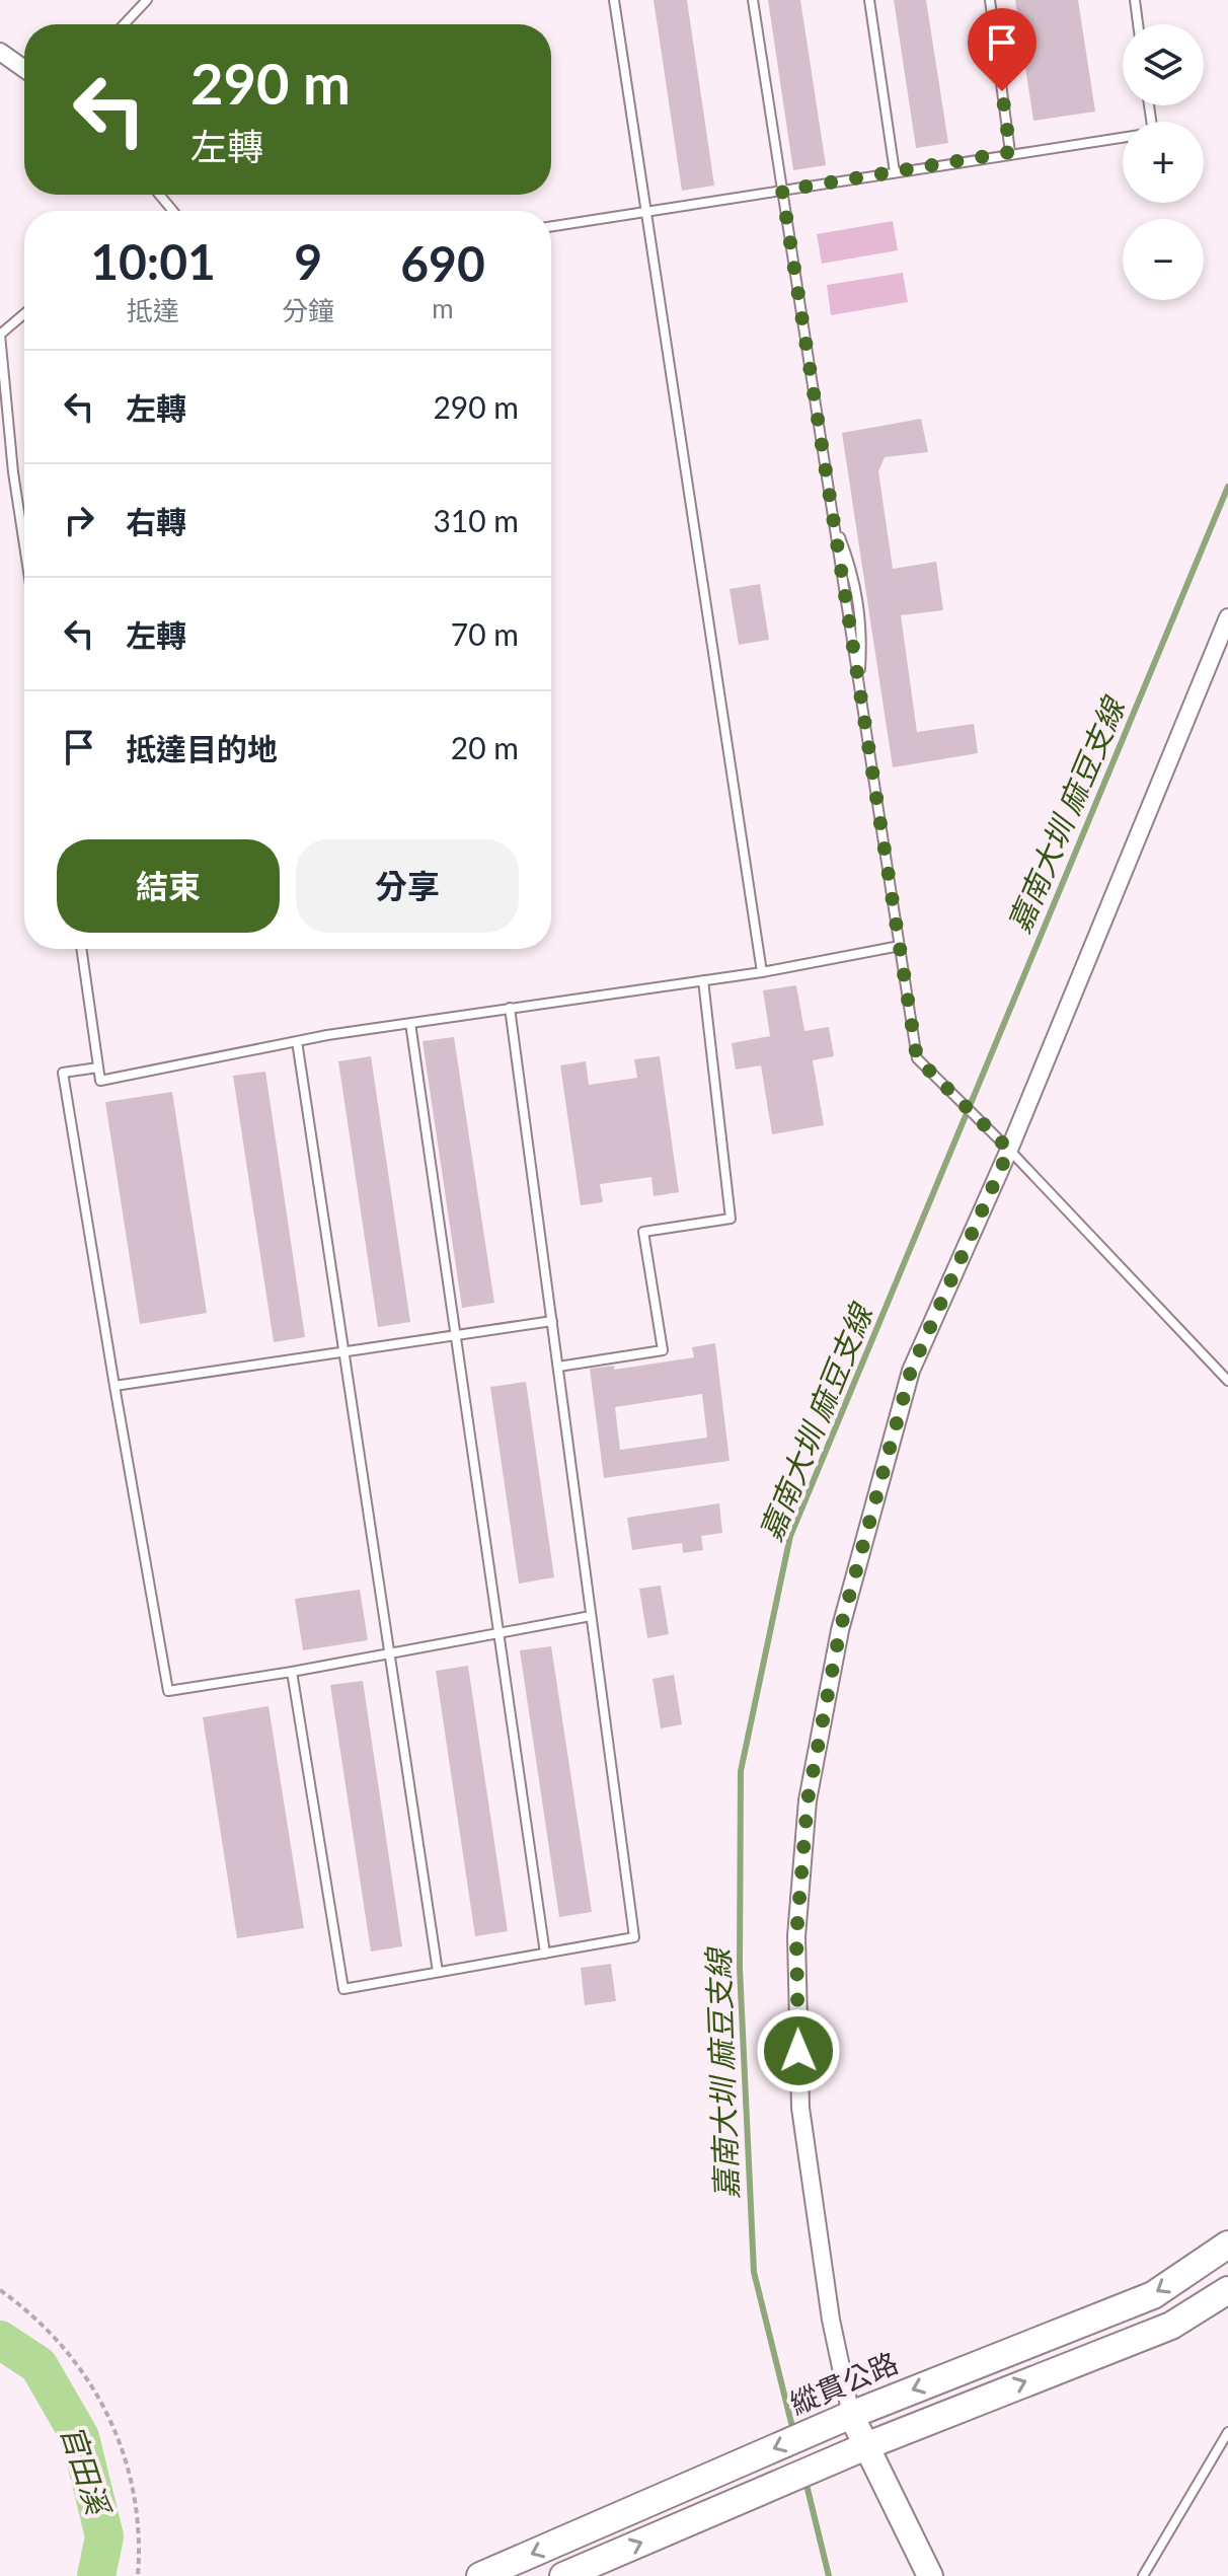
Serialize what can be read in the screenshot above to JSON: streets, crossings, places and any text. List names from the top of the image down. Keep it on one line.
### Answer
{"streets":{"main road":["縱貫公路"]},"water":["嘉南大圳 麻豆支線","官田溪"],"page":{"map_buttons":["+","−"],"turn":["290 m","左轉"],"eta":["10:01","抵達","9","分鐘","690","m"],"list":[{"name":"左轉","value":"290 m"},{"name":"右轉","value":"310 m"},{"name":"左轉","value":"70 m"},{"name":"抵達目的地","value":"20 m"}],"buttons":["結束","分享"]}}
